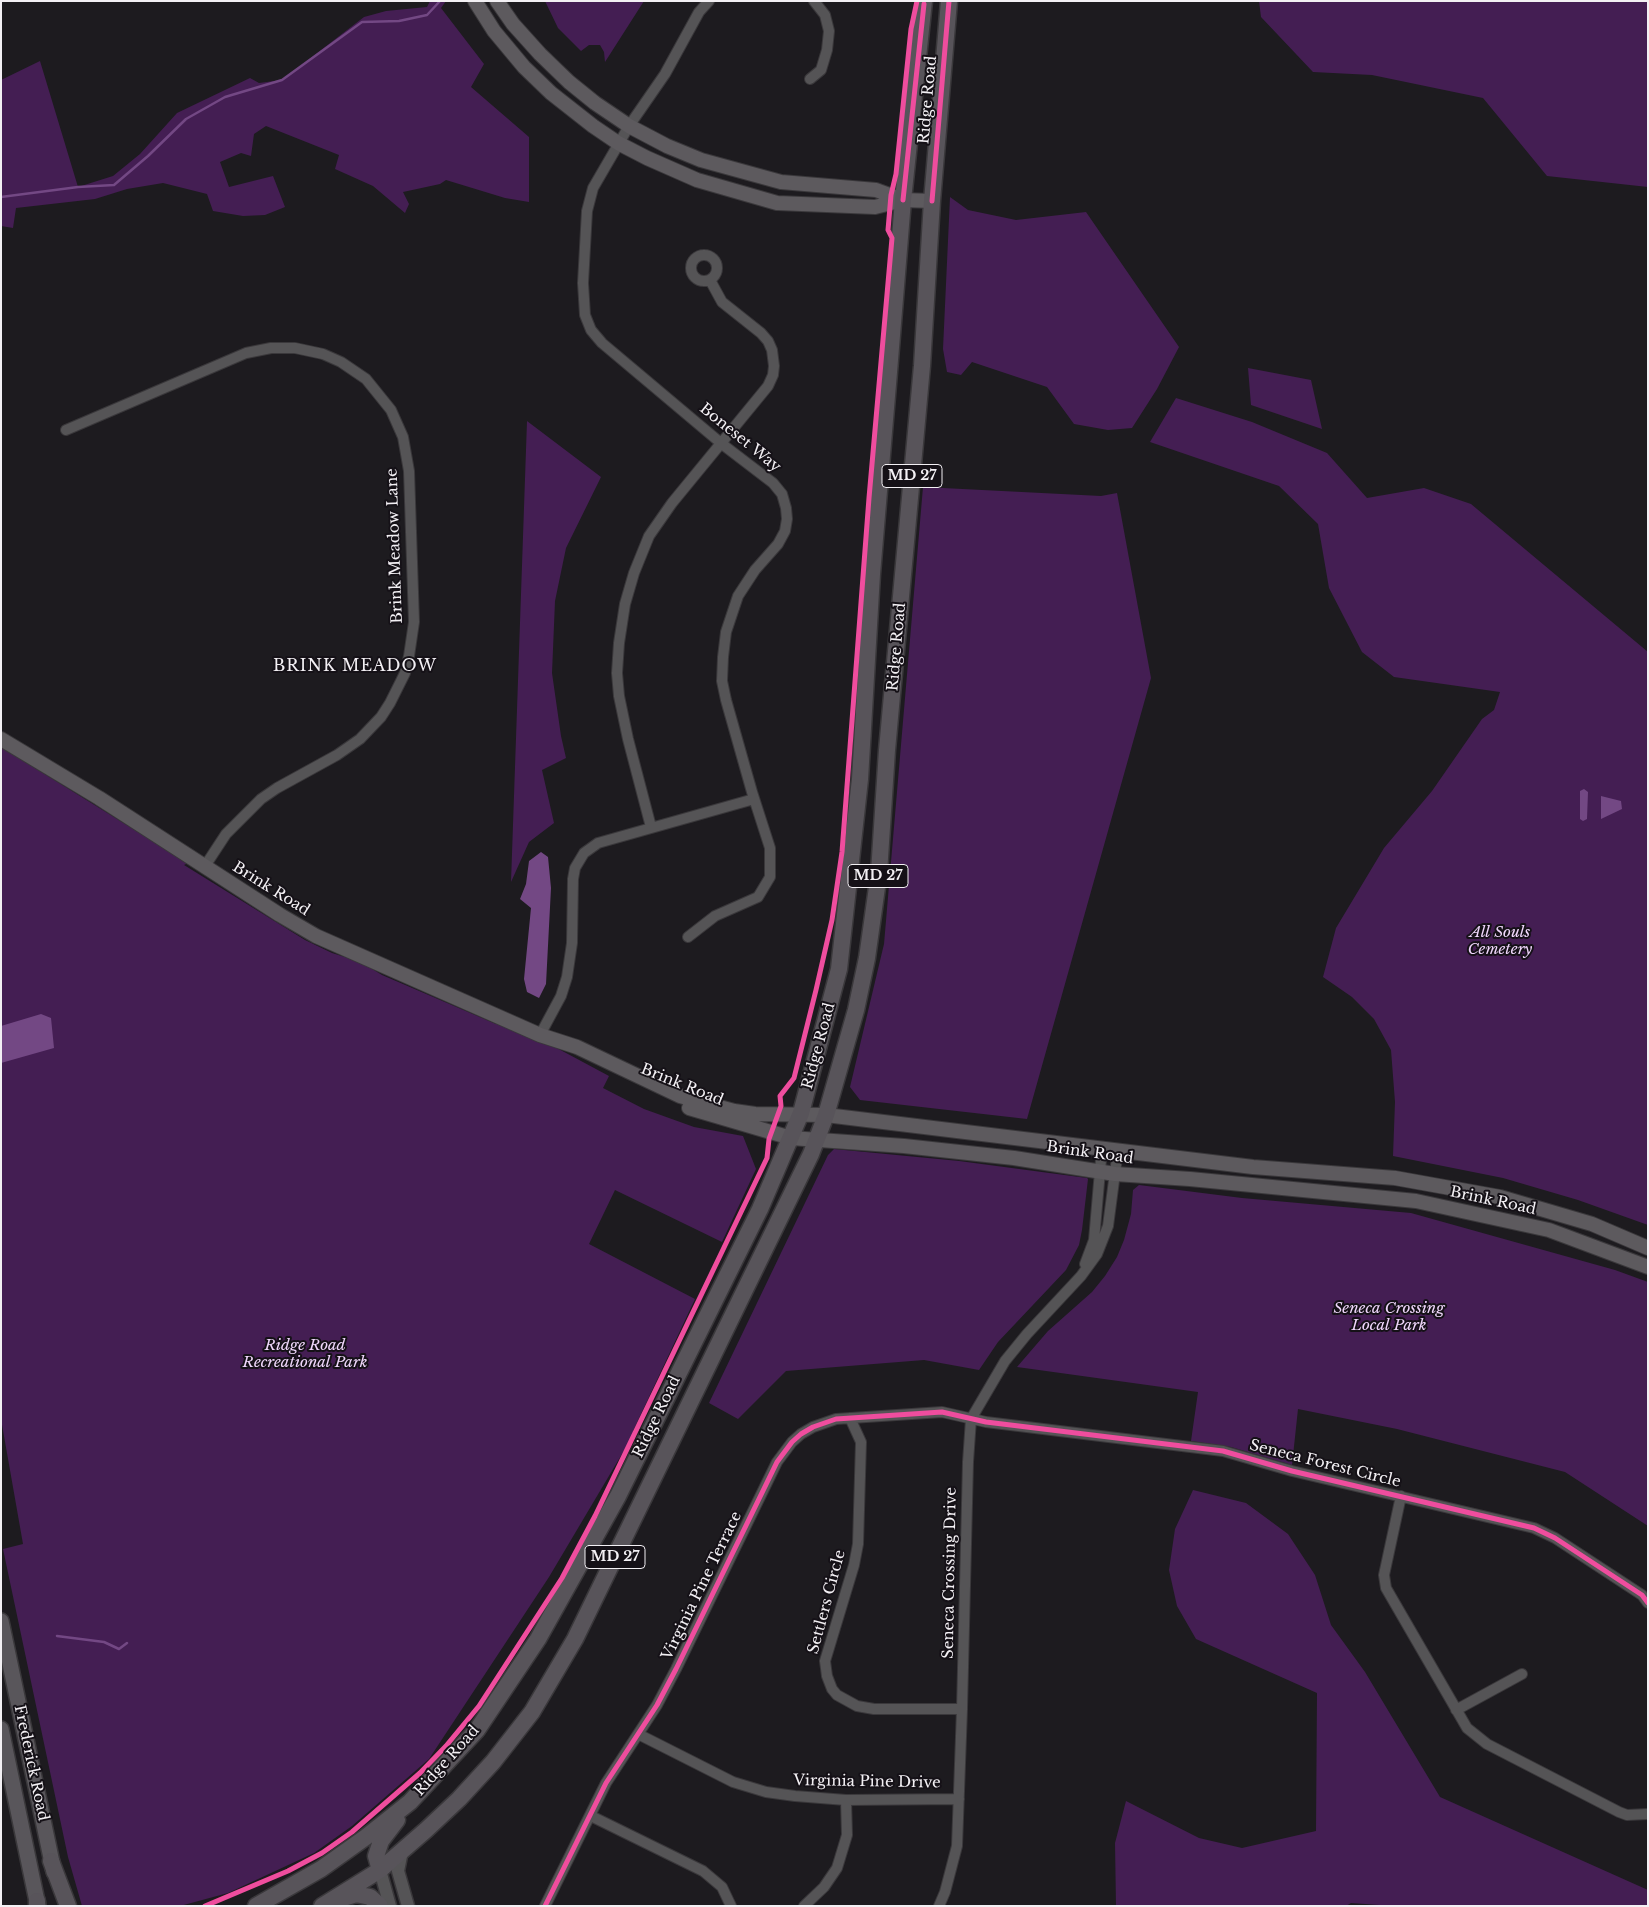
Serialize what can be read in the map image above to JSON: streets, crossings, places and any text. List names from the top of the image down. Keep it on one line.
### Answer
{"streets":{"highway":["Ridge Road","MD 27"],"main road":["Brink Road","Frederick Road"],"street":["Boneset Way","Brink Meadow Lane","Seneca Forest Circle","Seneca Crossing Drive","Virginia Pine Terrace","Settlers Circle","Virginia Pine Drive"]},"crossings":[["Ridge Road","Brink Road"],["Brink Meadow Lane","Brink Road"],["Brink Road","Seneca Crossing Drive"],["Seneca Forest Circle","Seneca Crossing Drive"],["Seneca Forest Circle","Virginia Pine Terrace"],["Seneca Crossing Drive","Virginia Pine Terrace"],["Seneca Crossing Drive","Settlers Circle"],["Seneca Crossing Drive","Virginia Pine Drive"],["Virginia Pine Terrace","Settlers Circle"],["Virginia Pine Terrace","Virginia Pine Drive"]],"districts":["BRINK MEADOW"],"parks":["All Souls Cemetery","Seneca Crossing Local Park","Ridge Road Recreational Park"]}
